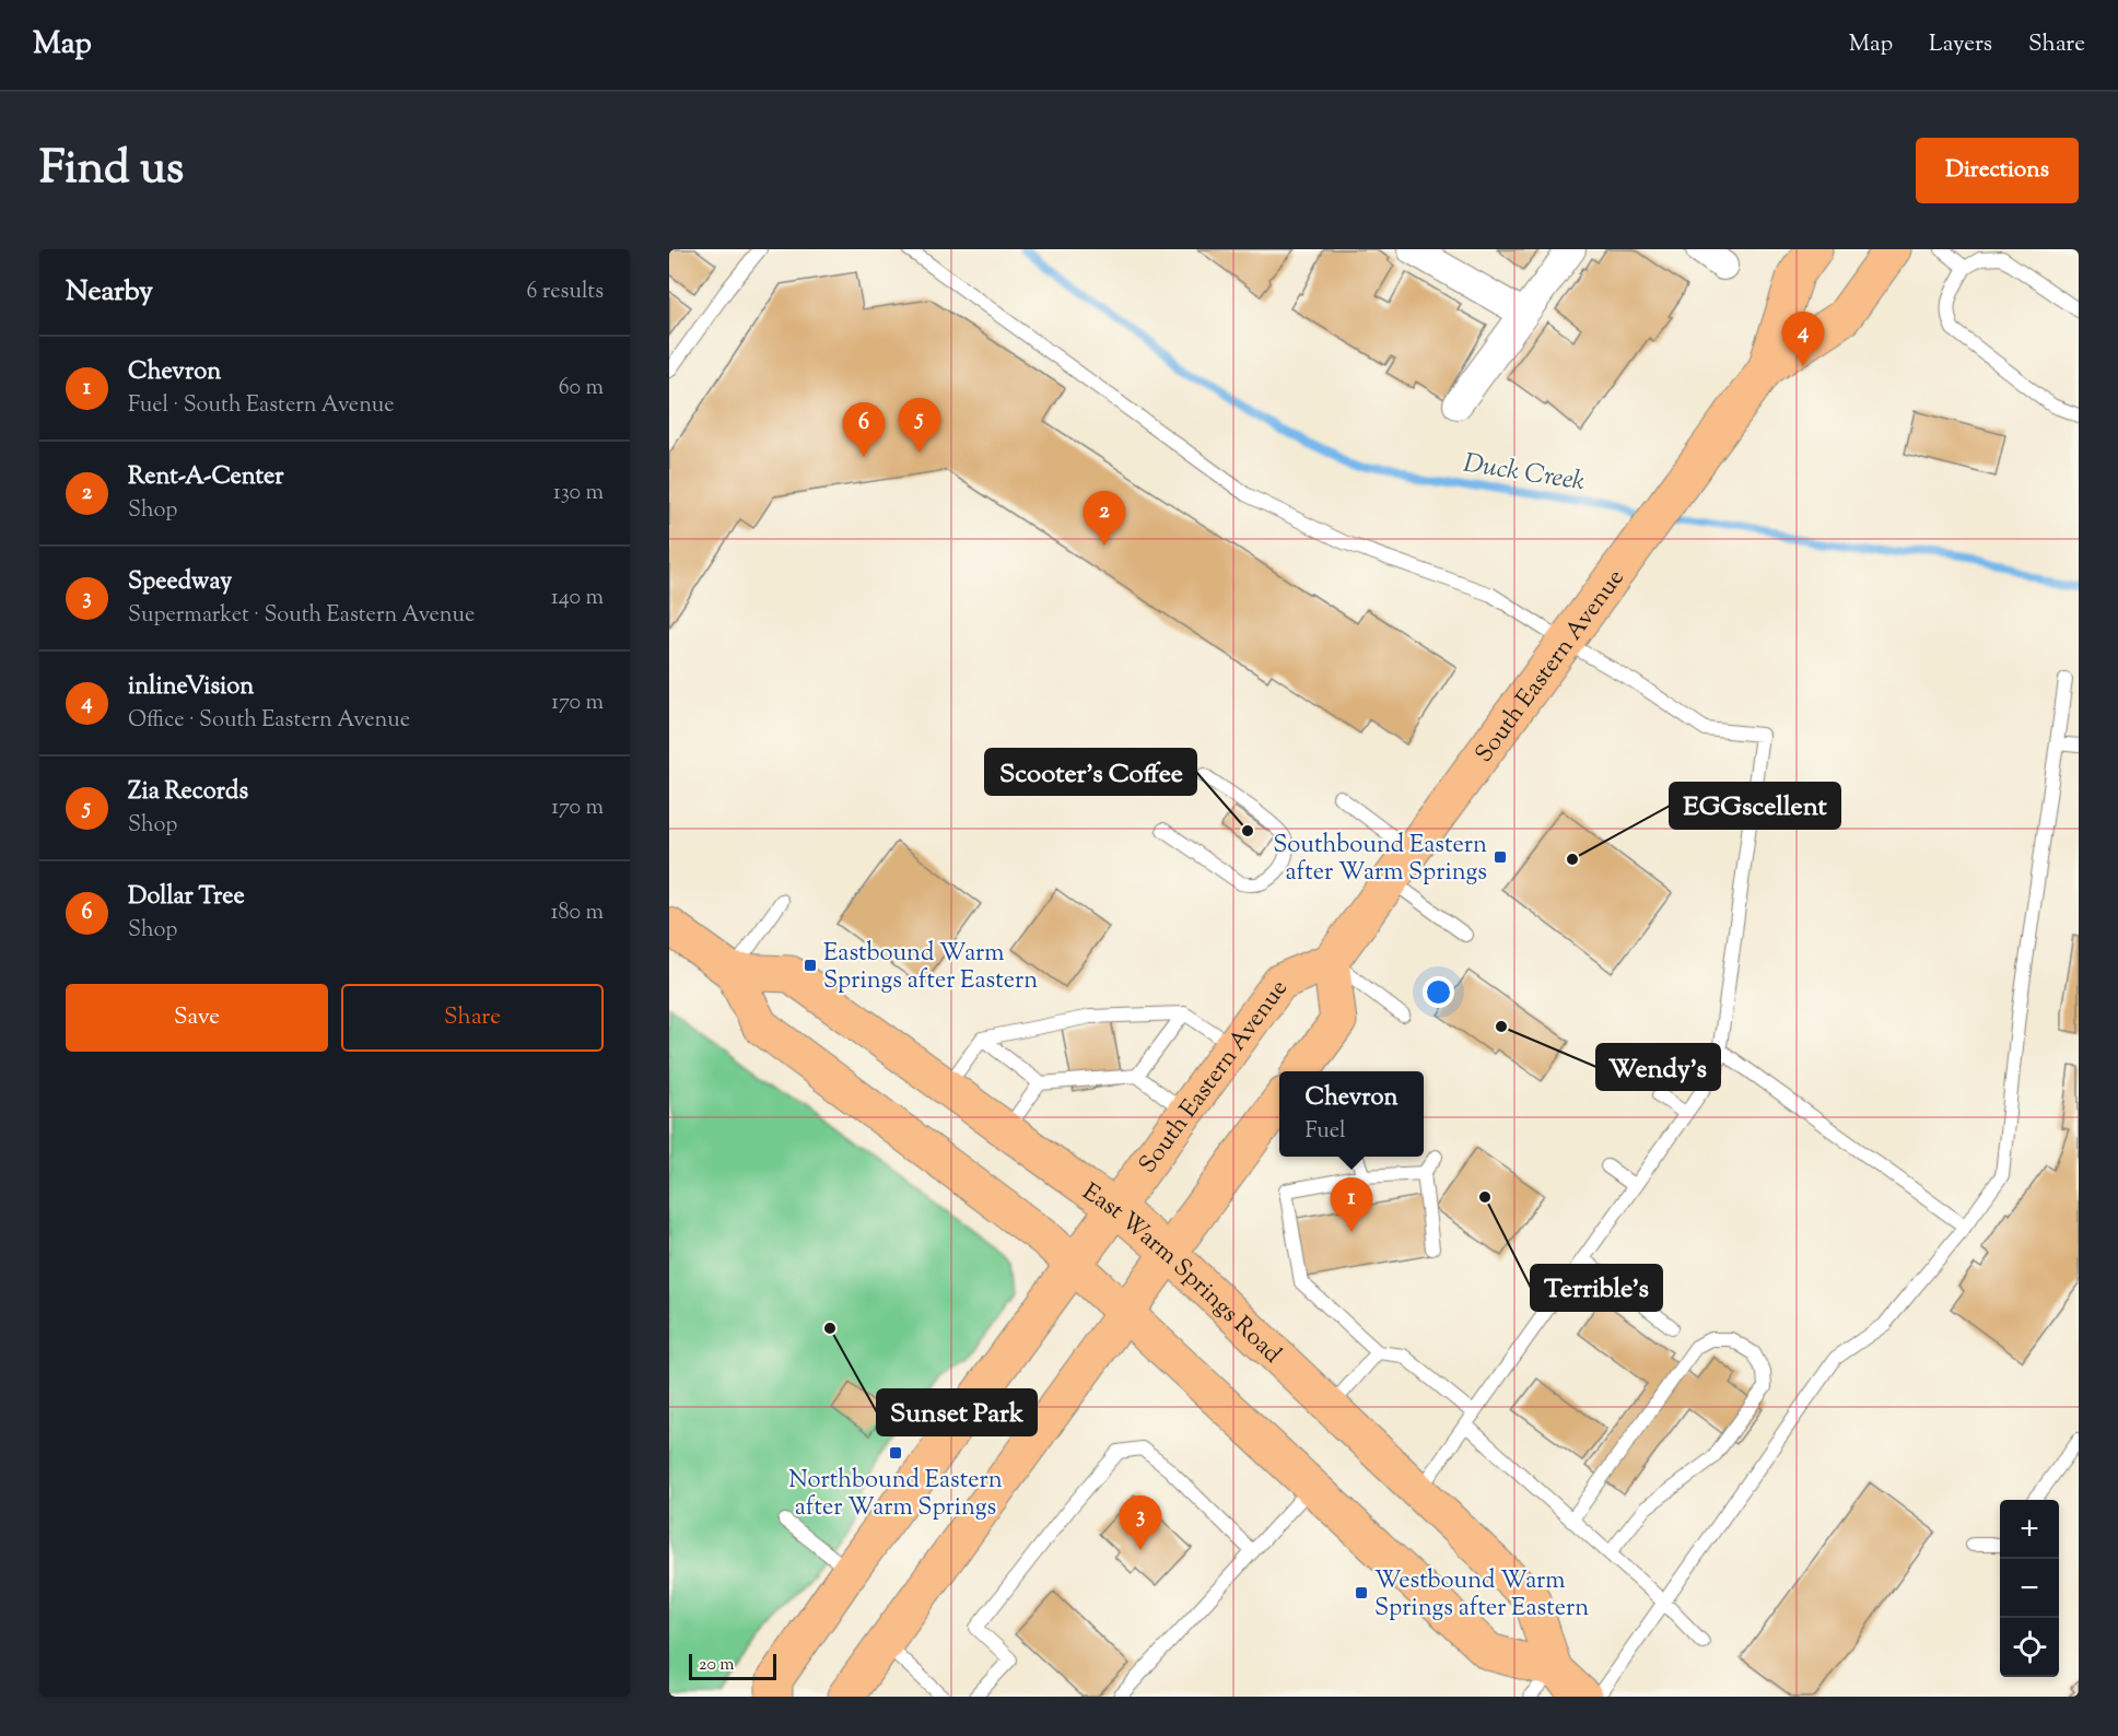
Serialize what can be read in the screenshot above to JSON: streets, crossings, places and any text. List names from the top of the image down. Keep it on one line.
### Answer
{"streets":{"main road":["South Eastern Avenue","East Warm Springs Road"]},"crossings":[["South Eastern Avenue","East Warm Springs Road"]],"water":["Duck Creek"],"places":{"other":["Scooter's Coffee","EGGscellent","Wendy's","Terrible's","Sunset Park"],"transit":["Southbound Eastern after Warm Springs","Eastbound Warm Springs after Eastern","Northbound Eastern after Warm Springs","Westbound Warm Springs after Eastern"]},"scale_bar":"20 m","page":{"header":"Map","nav":["Map","Layers","Share"],"title":"Find us","buttons":["Directions",["Save","Share"]],"heading":["Nearby","6 results"],"pins":["4","5","6","2","1","3"],"list":[{"mark":"1","name":"Chevron","note":"Fuel · South Eastern Avenue","value":"60 m"},{"mark":"2","name":"Rent-A-Center","note":"Shop","value":"130 m"},{"mark":"3","name":"Speedway","note":"Supermarket · South Eastern Avenue","value":"140 m"},{"mark":"4","name":"inlineVision","note":"Office · South Eastern Avenue","value":"170 m"},{"mark":"5","name":"Zia Records","note":"Shop","value":"170 m"},{"mark":"6","name":"Dollar Tree","note":"Shop","value":"180 m"}],"popup":["Chevron","Fuel"],"map_buttons":["+","−"],"scale":"20 m"}}
